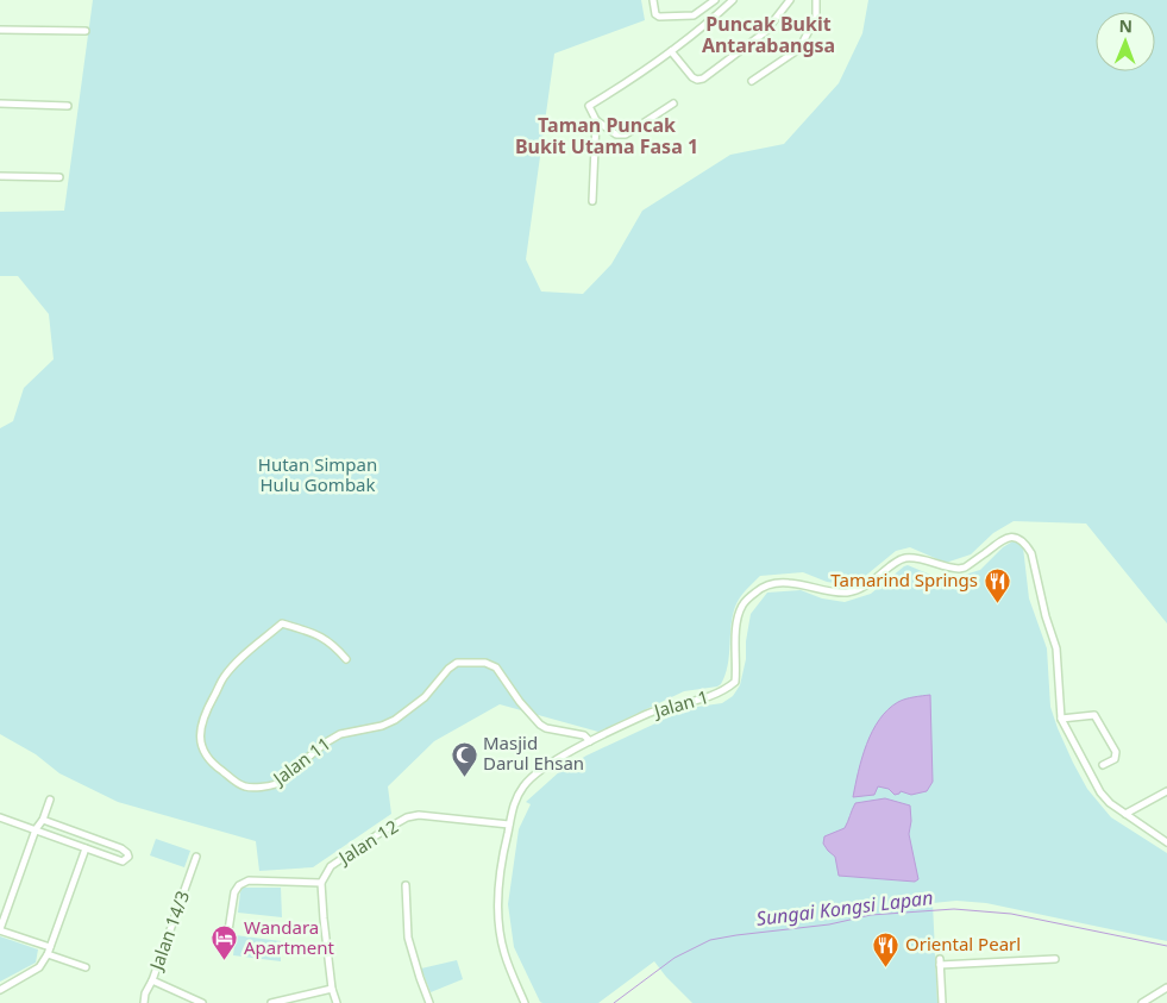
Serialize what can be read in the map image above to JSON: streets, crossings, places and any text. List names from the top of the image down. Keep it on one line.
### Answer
{"streets":{"street":["Jalan 1","Jalan 11","Jalan 12","Jalan 14/3"]},"crossings":[["Jalan 1","Jalan 11"],["Jalan 1","Jalan 12"]],"districts":["Puncak Bukit Antarabangsa","Taman Puncak Bukit Utama Fasa 1"],"water":["Sungai Kongsi Lapan"],"parks":["Hutan Simpan Hulu Gombak"],"places":{"restaurant":["Tamarind Springs","Oriental Pearl"],"mosque":["Masjid Darul Ehsan"],"hotel":["Wandara Apartment"]},"north":"top"}
